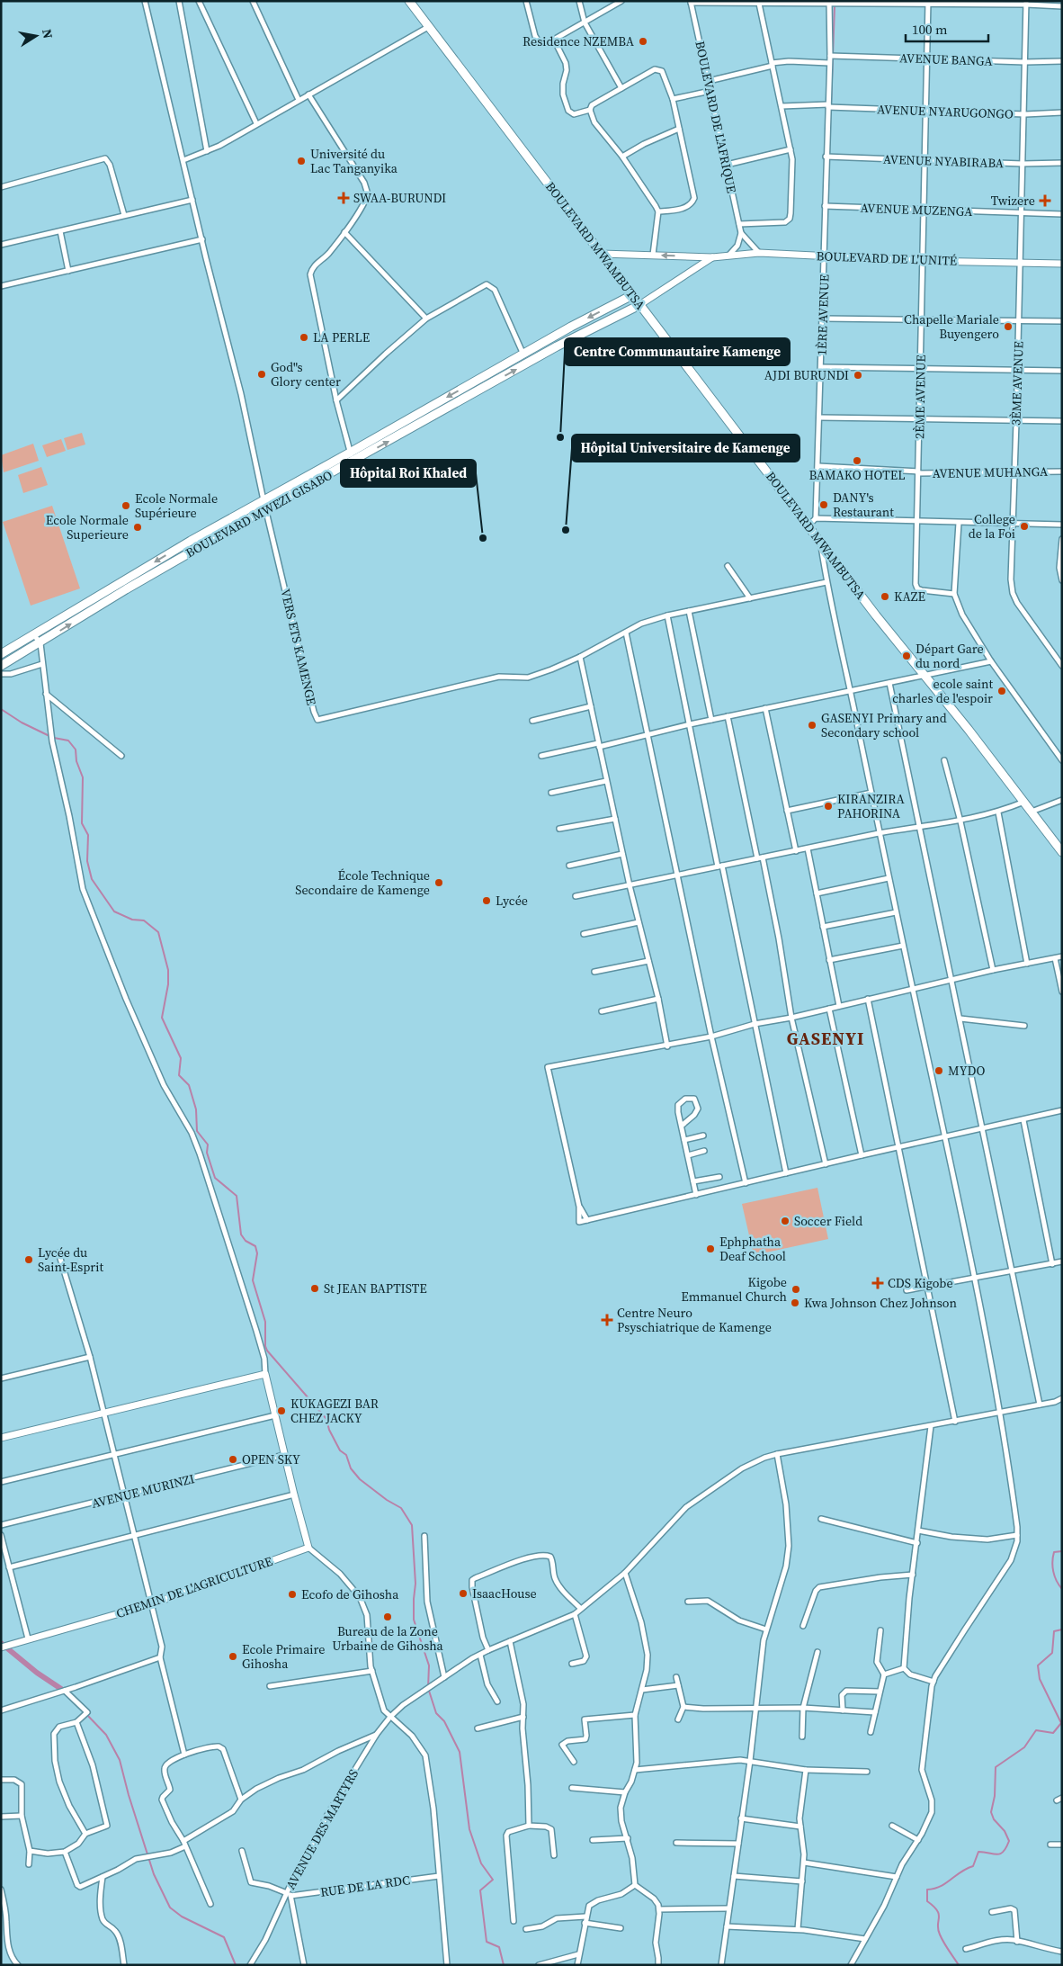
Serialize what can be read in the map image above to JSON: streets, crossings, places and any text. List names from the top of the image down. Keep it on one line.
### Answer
{"streets":{"main road":["BOULEVARD MWAMBUTSA","BOULEVARD MWEZI GISABO"],"street":["AVENUE BANGA","AVENUE NYARUGONGO","BOULEVARD DE L'AFRIQUE","AVENUE NYABIRABA","AVENUE MUZENGA","BOULEVARD DE L'UNITÉ","1ÈRE AVENUE","3ÈME AVENUE","2ÈME AVENUE","AVENUE MUHANGA","VERS ETS KAMENGE","AVENUE MURINZI","CHEMIN DE L'AGRICULTURE","AVENUE DES MARTYRS","RUE DE LA RDC"]},"crossings":[["AVENUE BANGA","1ÈRE AVENUE"],["AVENUE BANGA","3ÈME AVENUE"],["AVENUE BANGA","2ÈME AVENUE"],["AVENUE NYARUGONGO","1ÈRE AVENUE"],["AVENUE NYARUGONGO","3ÈME AVENUE"],["AVENUE NYARUGONGO","2ÈME AVENUE"],["AVENUE NYABIRABA","1ÈRE AVENUE"],["AVENUE NYABIRABA","3ÈME AVENUE"],["AVENUE NYABIRABA","2ÈME AVENUE"],["AVENUE MUZENGA","1ÈRE AVENUE"],["AVENUE MUZENGA","3ÈME AVENUE"],["AVENUE MUZENGA","2ÈME AVENUE"],["BOULEVARD MWAMBUTSA","BOULEVARD DE L'UNITÉ"],["BOULEVARD MWAMBUTSA","BOULEVARD MWEZI GISABO"],["BOULEVARD DE L'UNITÉ","1ÈRE AVENUE"],["BOULEVARD DE L'UNITÉ","3ÈME AVENUE"],["BOULEVARD DE L'UNITÉ","2ÈME AVENUE"],["BOULEVARD DE L'UNITÉ","BOULEVARD MWEZI GISABO"],["1ÈRE AVENUE","AVENUE MUHANGA"],["3ÈME AVENUE","AVENUE MUHANGA"],["2ÈME AVENUE","AVENUE MUHANGA"],["BOULEVARD MWEZI GISABO","VERS ETS KAMENGE"],["AVENUE DES MARTYRS","RUE DE LA RDC"]],"districts":["GASENYI"],"places":{"other":["Residence NZEMBA","Université du Lac Tanganyika","Chapelle Mariale Buyengero","LA PERLE","God''s Glory center","AJDI BURUNDI","Centre Communautaire Kamenge","BAMAKO HOTEL","DANY's Restaurant","Ecole Normale Supérieure","College de la Foi","Ecole Normale Superieure","Hôpital Universitaire de Kamenge","Hôpital Roi Khaled","KAZE","Départ Gare du nord","ecole saint charles de l'espoir","GASENYI Primary and Secondary school","KIRANZIRA PAHORINA","École Technique Secondaire de Kamenge","Lycée","MYDO","Soccer Field","Ephphatha Deaf School","Lycée du Saint-Esprit","St JEAN BAPTISTE","Kigobe Emmanuel Church","Kwa Johnson Chez Johnson","KUKAGEZI BAR CHEZ JACKY","OPEN SKY","IsaacHouse","Ecofo de Gihosha","Bureau de la Zone Urbaine de Gihosha","Ecole Primaire Gihosha"],"health":["SWAA-BURUNDI","Twizere","CDS Kigobe","Centre Neuro Psyschiatrique de Kamenge"]},"scale_bar":"100 m","north":"right"}
